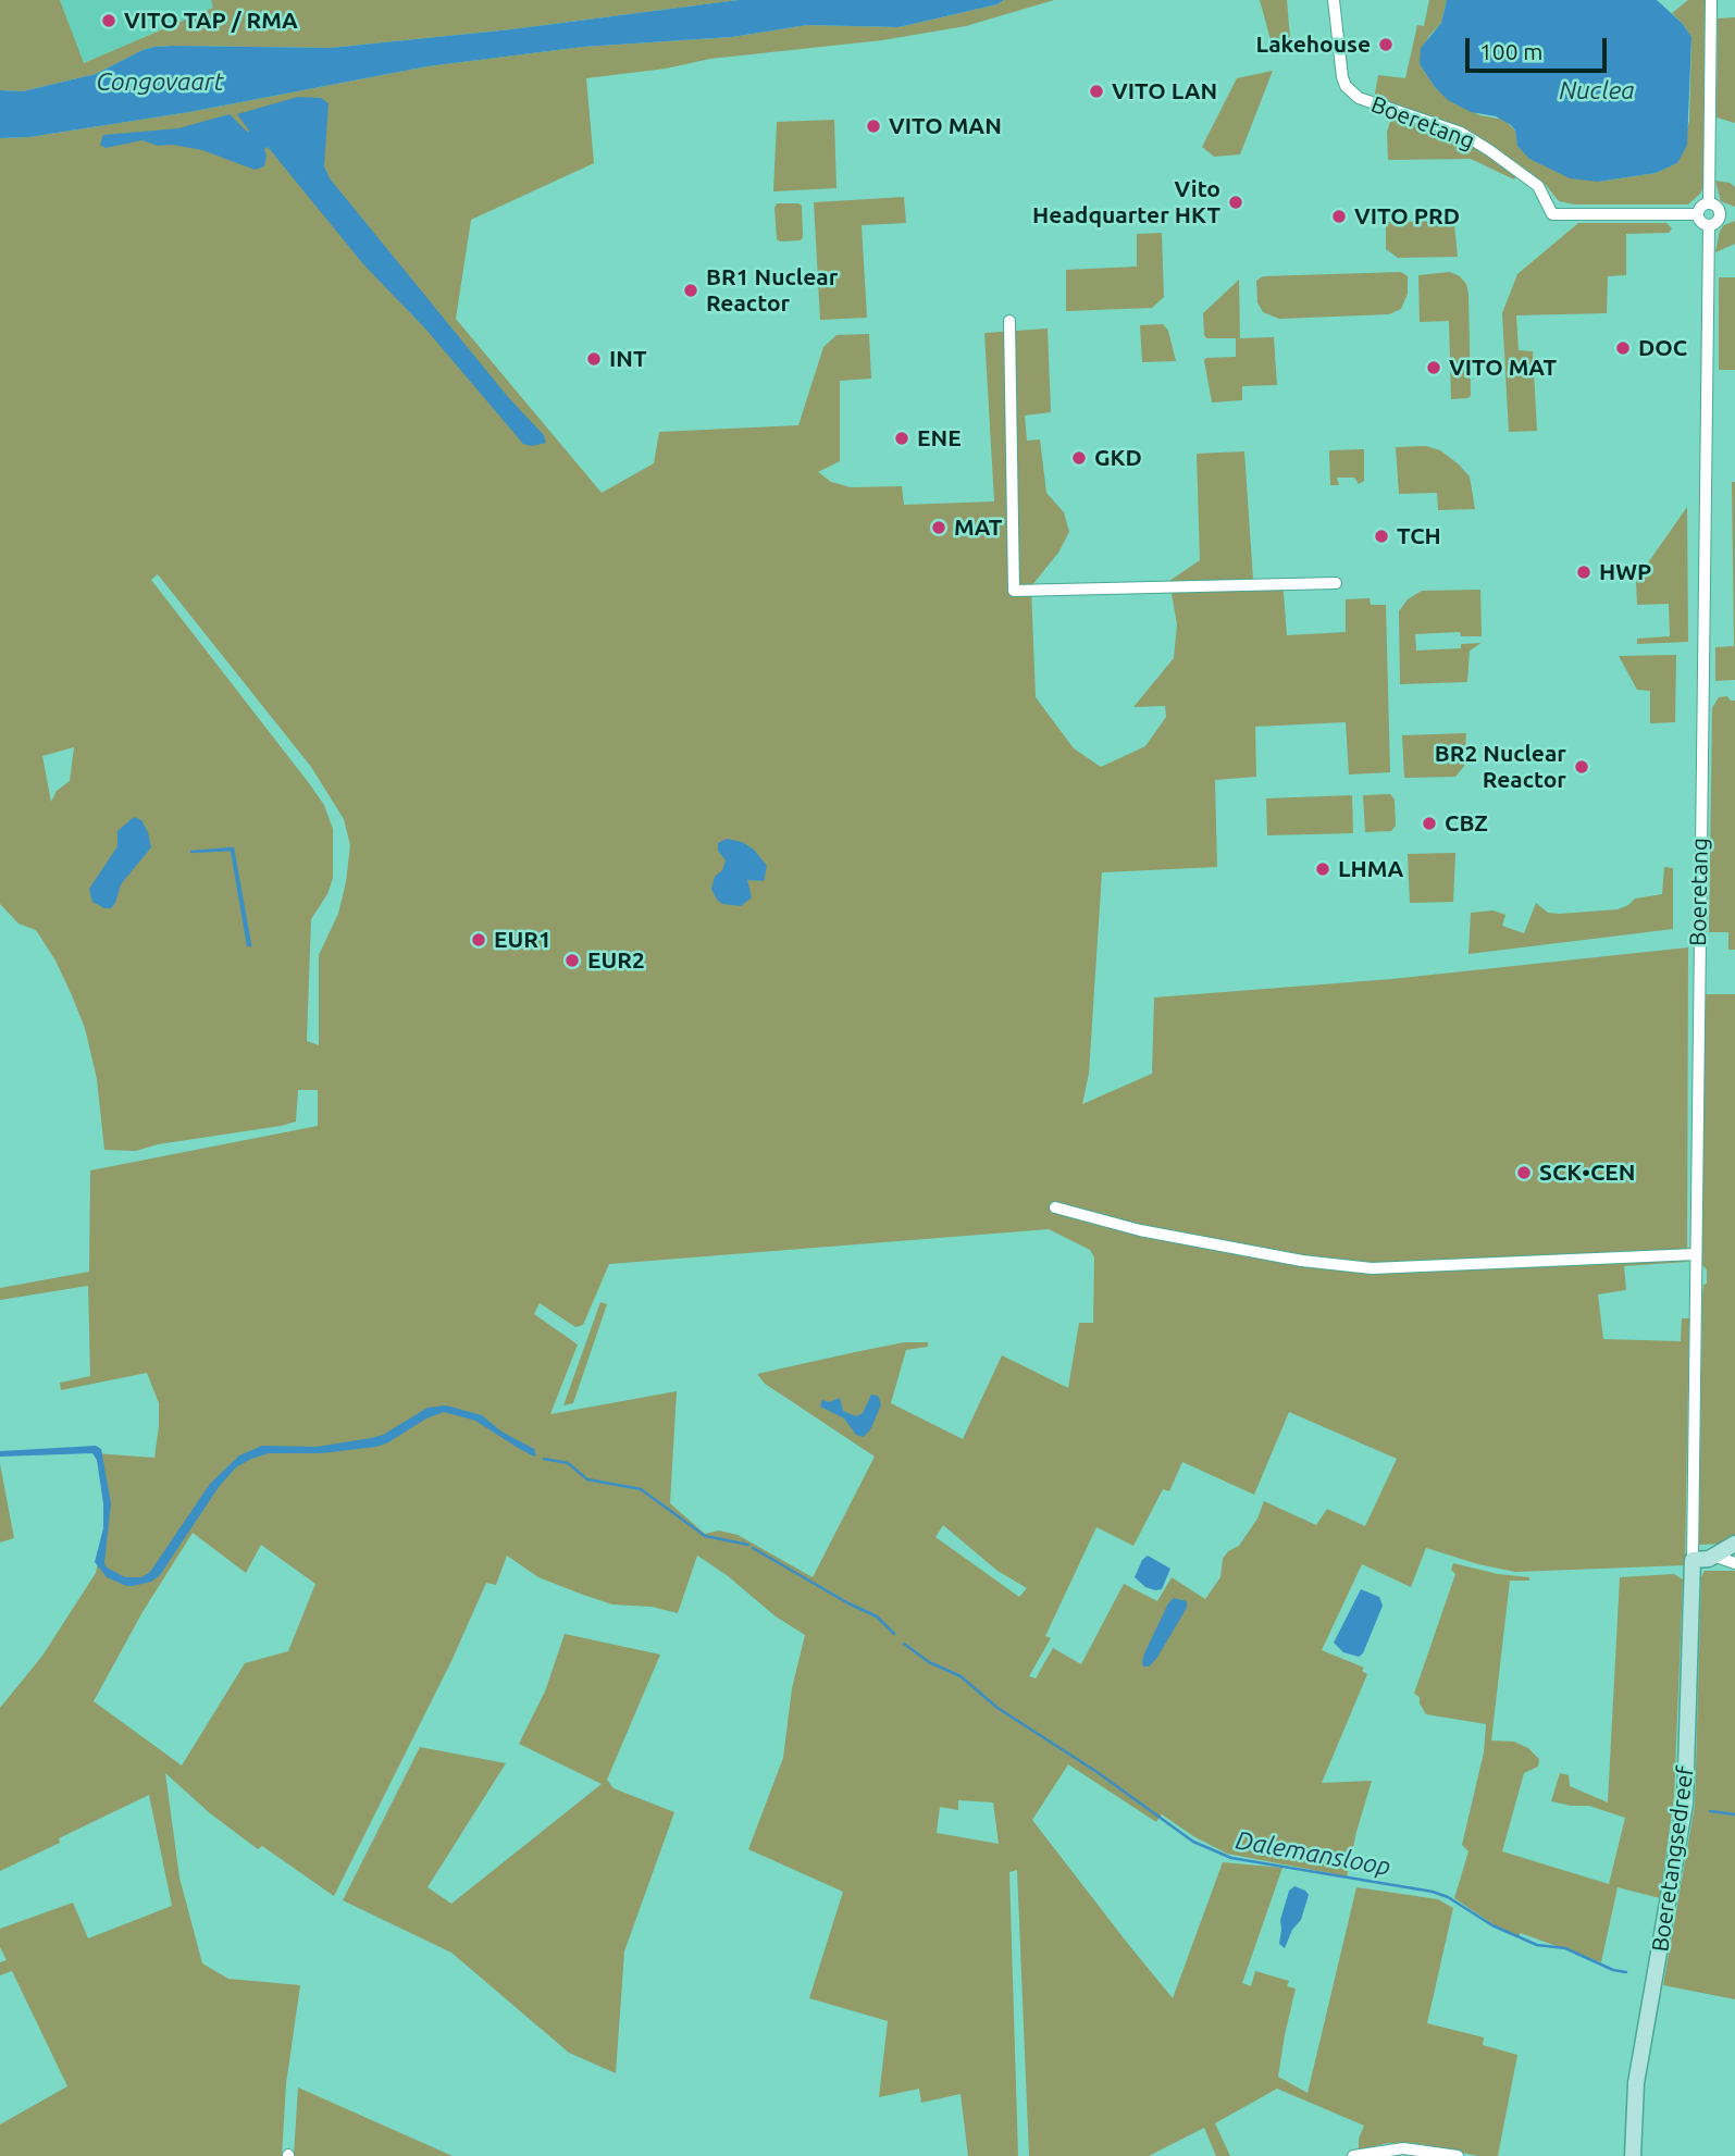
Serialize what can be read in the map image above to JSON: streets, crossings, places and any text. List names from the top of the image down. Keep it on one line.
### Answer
{"streets":{"street":["Boeretang","Boeretangsedreef"]},"crossings":[["Boeretang","Boeretangsedreef"]],"water":["Congovaart","Nuclea","Dalemansloop"],"places":["VITO TAP / RMA","Lakehouse","VITO LAN","VITO MAN","Vito Headquarter HKT","VITO PRD","BR1 Nuclear Reactor","DOC","INT","VITO MAT","ENE","GKD","MAT","TCH","HWP","BR2 Nuclear Reactor","CBZ","LHMA","EUR1","EUR2","SCK•CEN"],"scale_bar":"100 m"}
